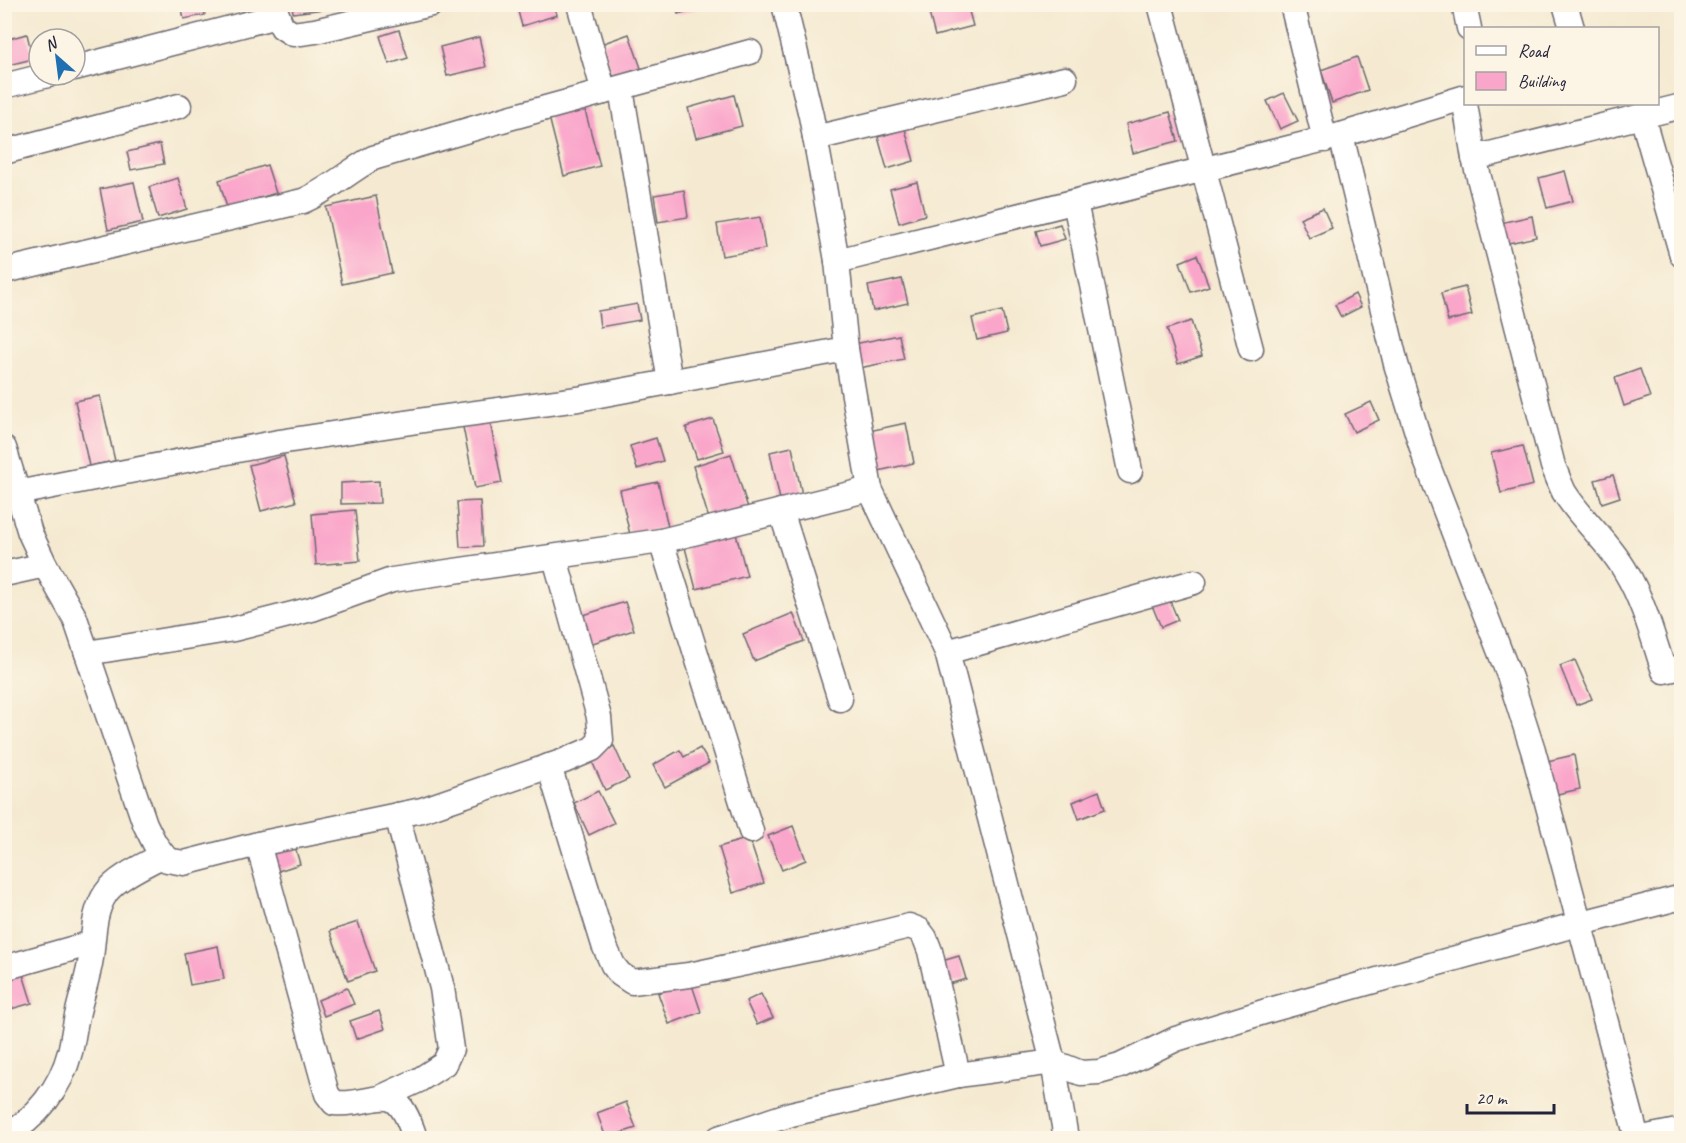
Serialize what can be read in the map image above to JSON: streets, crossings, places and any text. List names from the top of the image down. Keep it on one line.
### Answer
{"legend":["Road","Building"],"scale_bar":"20 m","north":"top left"}
